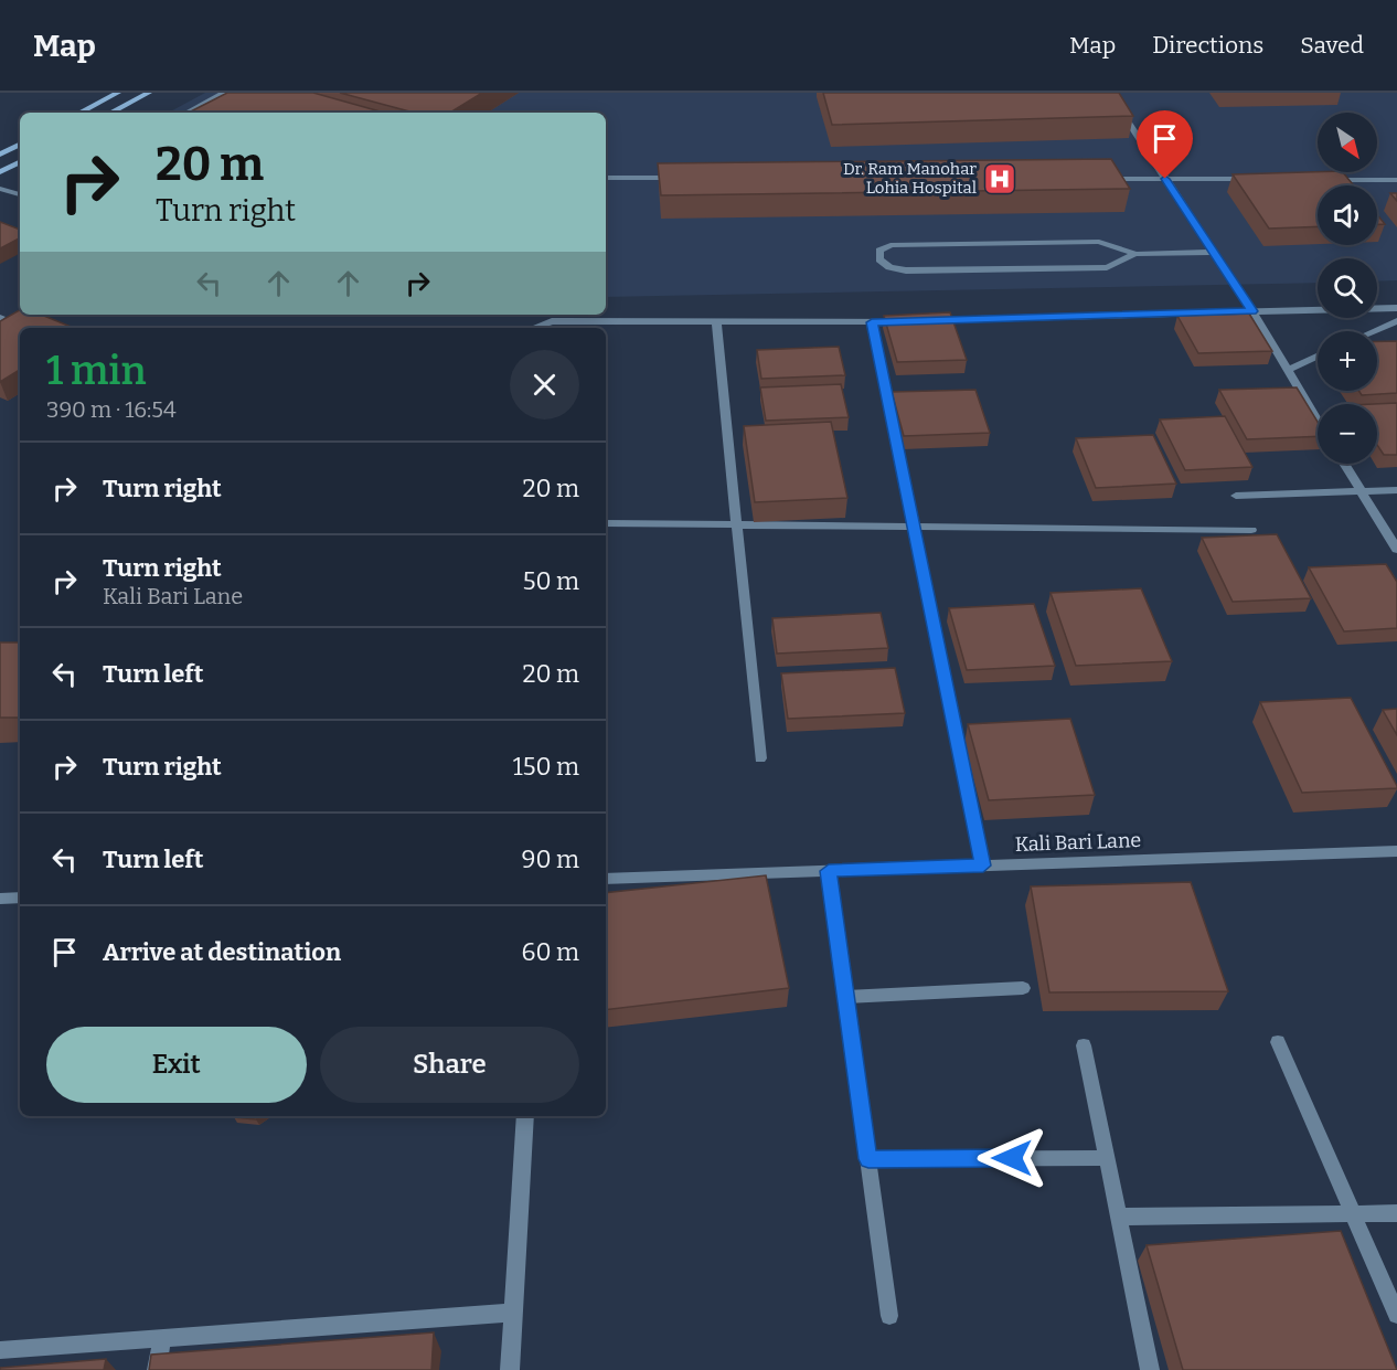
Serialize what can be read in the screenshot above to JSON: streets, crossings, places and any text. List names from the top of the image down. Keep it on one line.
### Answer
{"streets":{"street":["Kali Bari Lane"]},"places":{"hospital":["Dr. Ram Manohar Lohia Hospital"]},"north":"bottom right","page":{"header":"Map","nav":["Map","Directions","Saved"],"map_buttons":["+","−"],"turn":["20 m","Turn right"],"heading":["1 min","390 m · 16:54"],"list":[{"name":"Turn right","value":"20 m"},{"name":"Turn right","note":"Kali Bari Lane","value":"50 m"},{"name":"Turn left","value":"20 m"},{"name":"Turn right","value":"150 m"},{"name":"Turn left","value":"90 m"},{"name":"Arrive at destination","value":"60 m"}],"buttons":["Exit","Share"]}}
